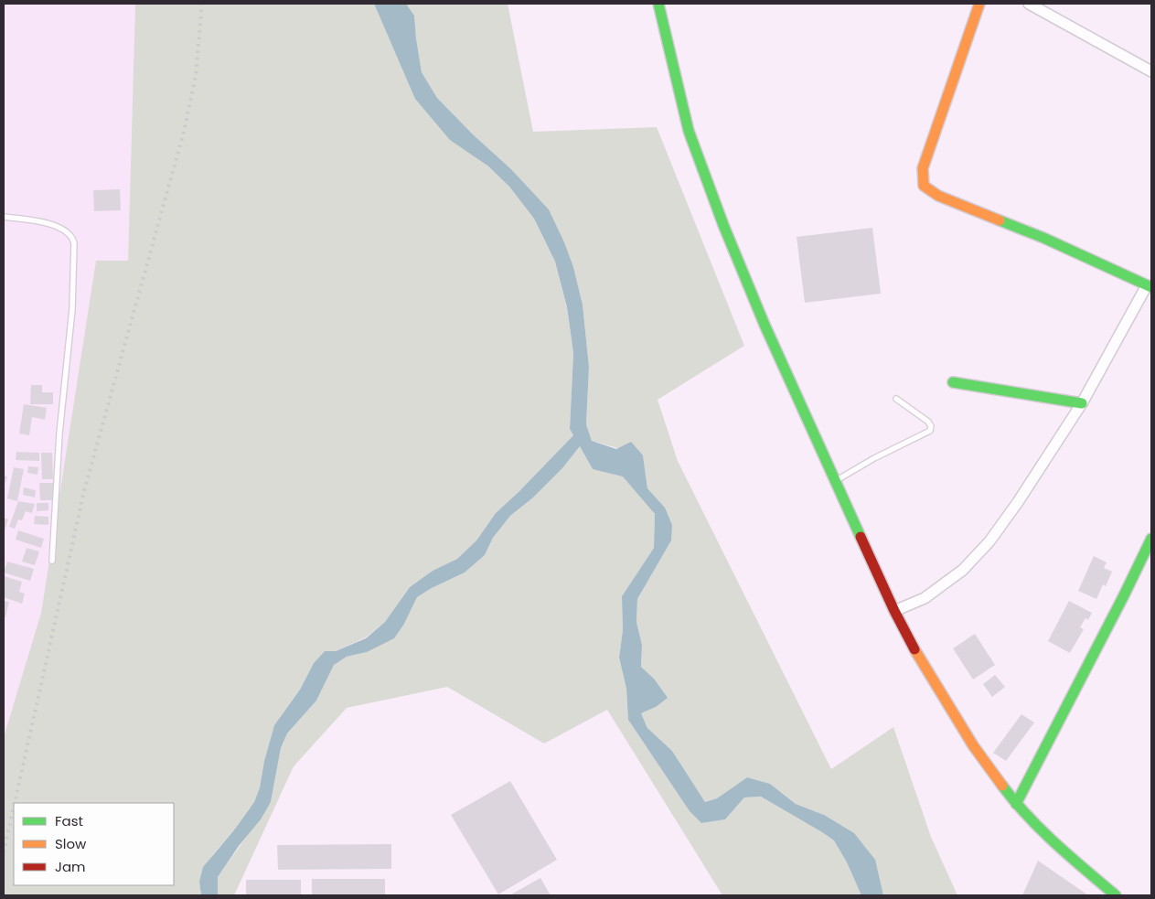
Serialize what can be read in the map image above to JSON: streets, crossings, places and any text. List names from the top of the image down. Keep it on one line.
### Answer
{"legend":["Fast","Slow","Jam"]}
